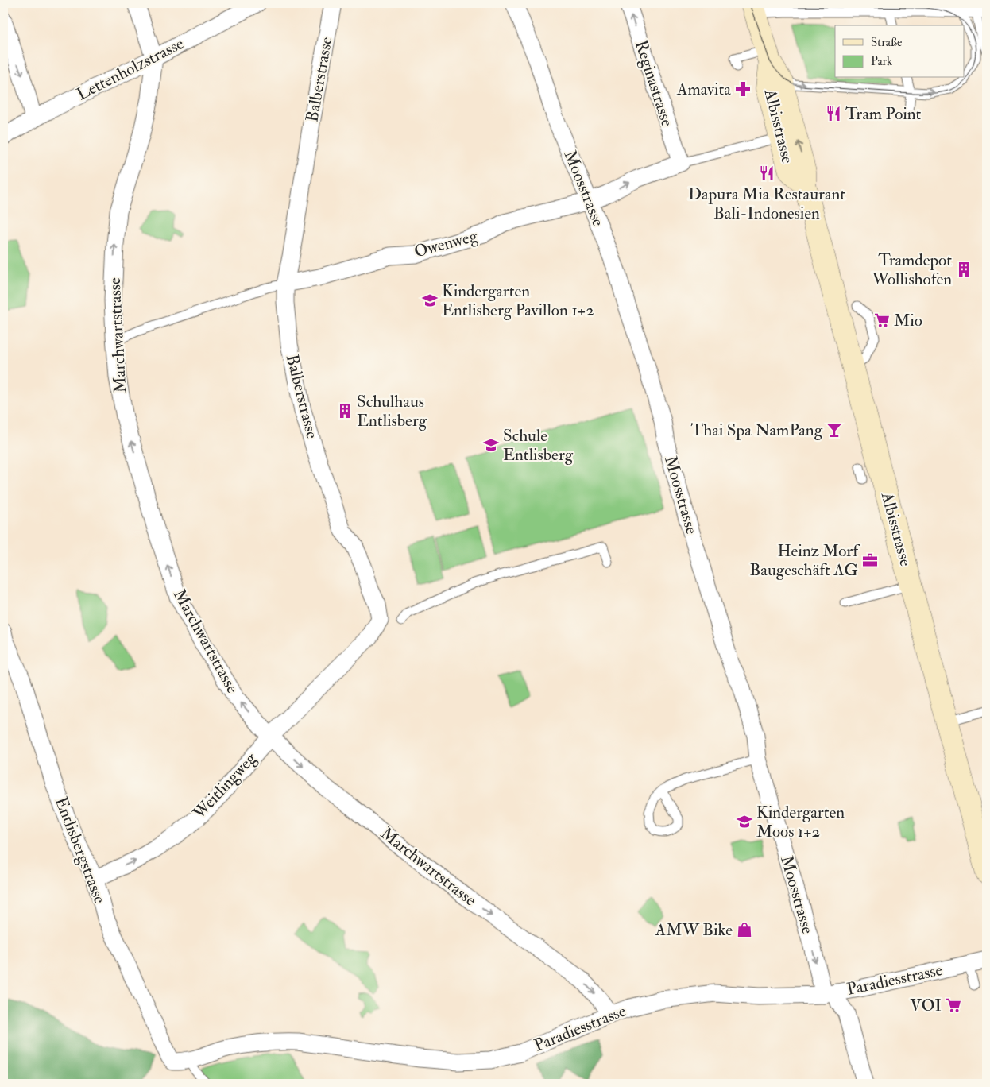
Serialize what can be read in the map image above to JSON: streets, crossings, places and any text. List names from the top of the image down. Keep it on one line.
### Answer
{"streets":{"main road":["Albisstrasse"],"street":["Lettenholzstrasse","Balberstrasse","Reginastrasse","Moosstrasse","Owenweg","Marchwartstrasse","Weitlingweg","Entlisbergstrasse","Paradiesstrasse"]},"crossings":[["Lettenholzstrasse","Marchwartstrasse"],["Balberstrasse","Owenweg"],["Balberstrasse","Marchwartstrasse"],["Balberstrasse","Weitlingweg"],["Reginastrasse","Owenweg"],["Moosstrasse","Owenweg"],["Moosstrasse","Paradiesstrasse"],["Owenweg","Marchwartstrasse"],["Marchwartstrasse","Weitlingweg"],["Marchwartstrasse","Paradiesstrasse"],["Weitlingweg","Entlisbergstrasse"],["Entlisbergstrasse","Paradiesstrasse"]],"one_way":["Reginastrasse","Weitlingweg"],"places":{"pharmacy":["Amavita"],"restaurant":["Tram Point","Dapura Mia Restaurant Bali-Indonesien"],"building":["Tramdepot Wollishofen","Schulhaus Entlisberg"],"school or university":["Kindergarten Entlisberg Pavillon 1+2","Schule Entlisberg","Kindergarten Moos 1+2"],"supermarket":["Mio","VOI"],"bar":["Thai Spa NamPang"],"office":["Heinz Morf Baugeschäft AG"],"shop":["AMW Bike"]},"legend":["Straße","Park"]}
